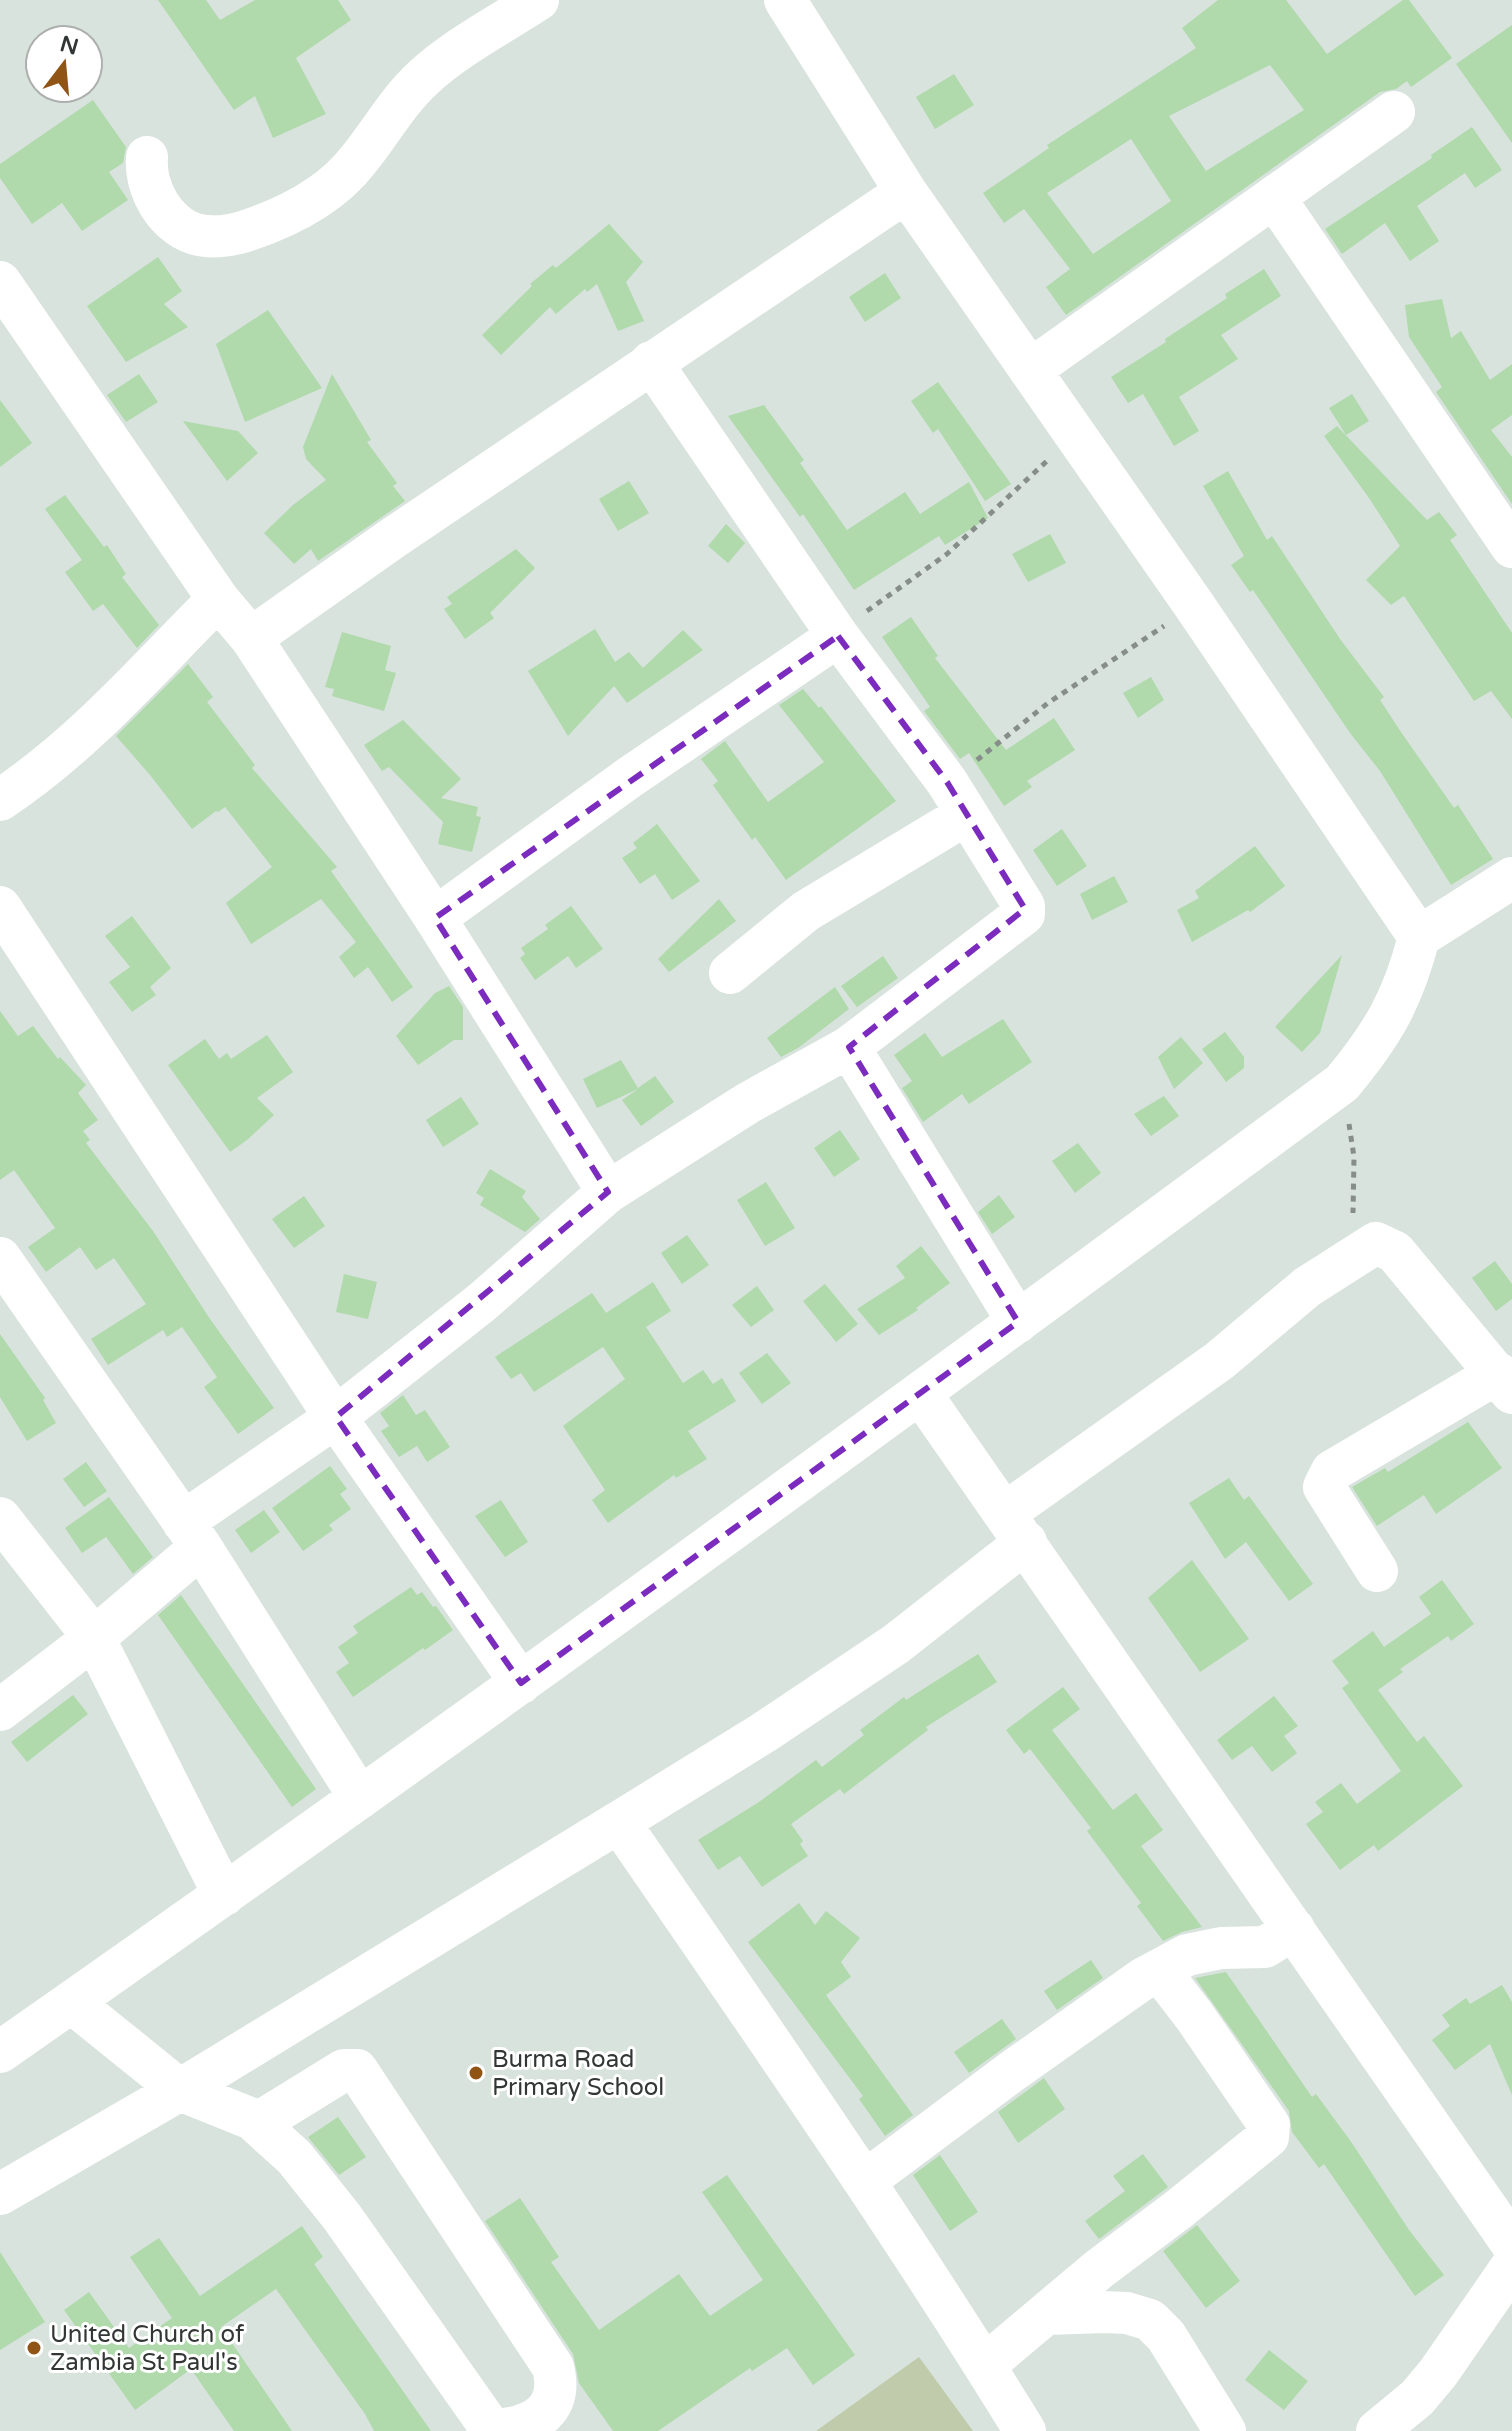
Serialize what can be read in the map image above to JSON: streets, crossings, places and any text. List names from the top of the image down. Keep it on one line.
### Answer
{"places":["Burma Road Primary School","United Church of Zambia St Paul's"],"north":"top"}
